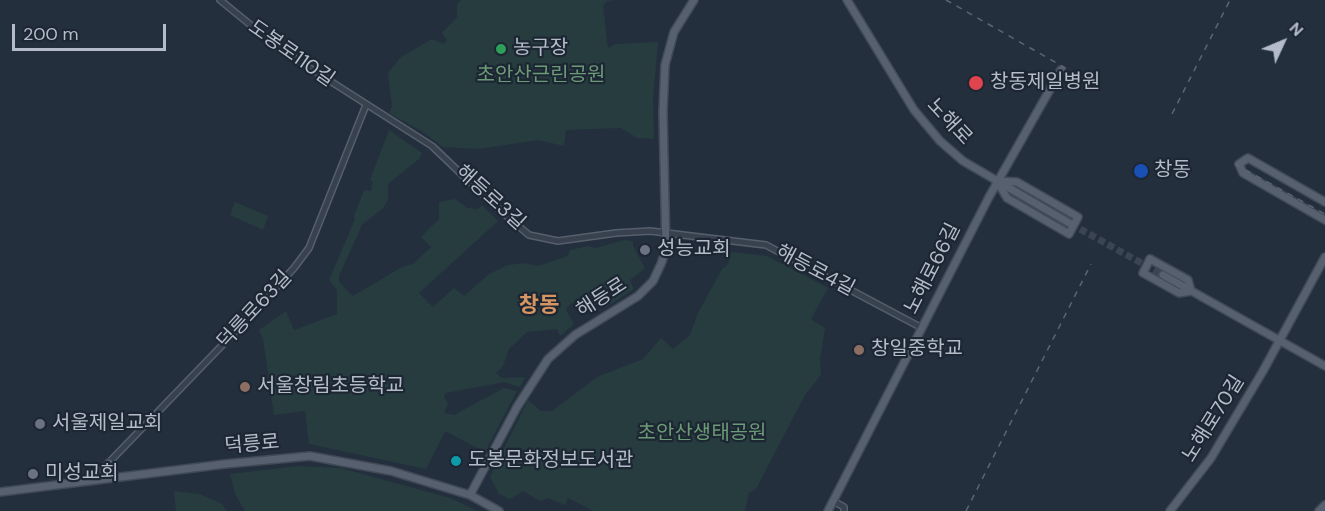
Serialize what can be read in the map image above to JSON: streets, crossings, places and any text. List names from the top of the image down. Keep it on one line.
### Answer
{"streets":{"main road":["노해로","노해로66길","해등로","노해로70길","덕릉로"],"street":["도봉로110길","해등로3길","해등로4길","덕릉로63길"]},"crossings":[["도봉로110길","해등로3길"],["도봉로110길","덕릉로63길"],["노해로","노해로66길"],["해등로3길","해등로4길"],["해등로3길","해등로"],["해등로3길","덕릉로63길"],["노해로66길","해등로4길"],["해등로4길","해등로"],["해등로","덕릉로"],["덕릉로63길","덕릉로"]],"districts":["창동"],"parks":["초안산근린공원","초안산생태공원"],"places":["농구장","창동제일병원","창동","성능교회","창일중학교","서울창림초등학교","서울제일교회","도봉문화정보도서관","미성교회"],"scale_bar":"200 m","north":"top right"}
